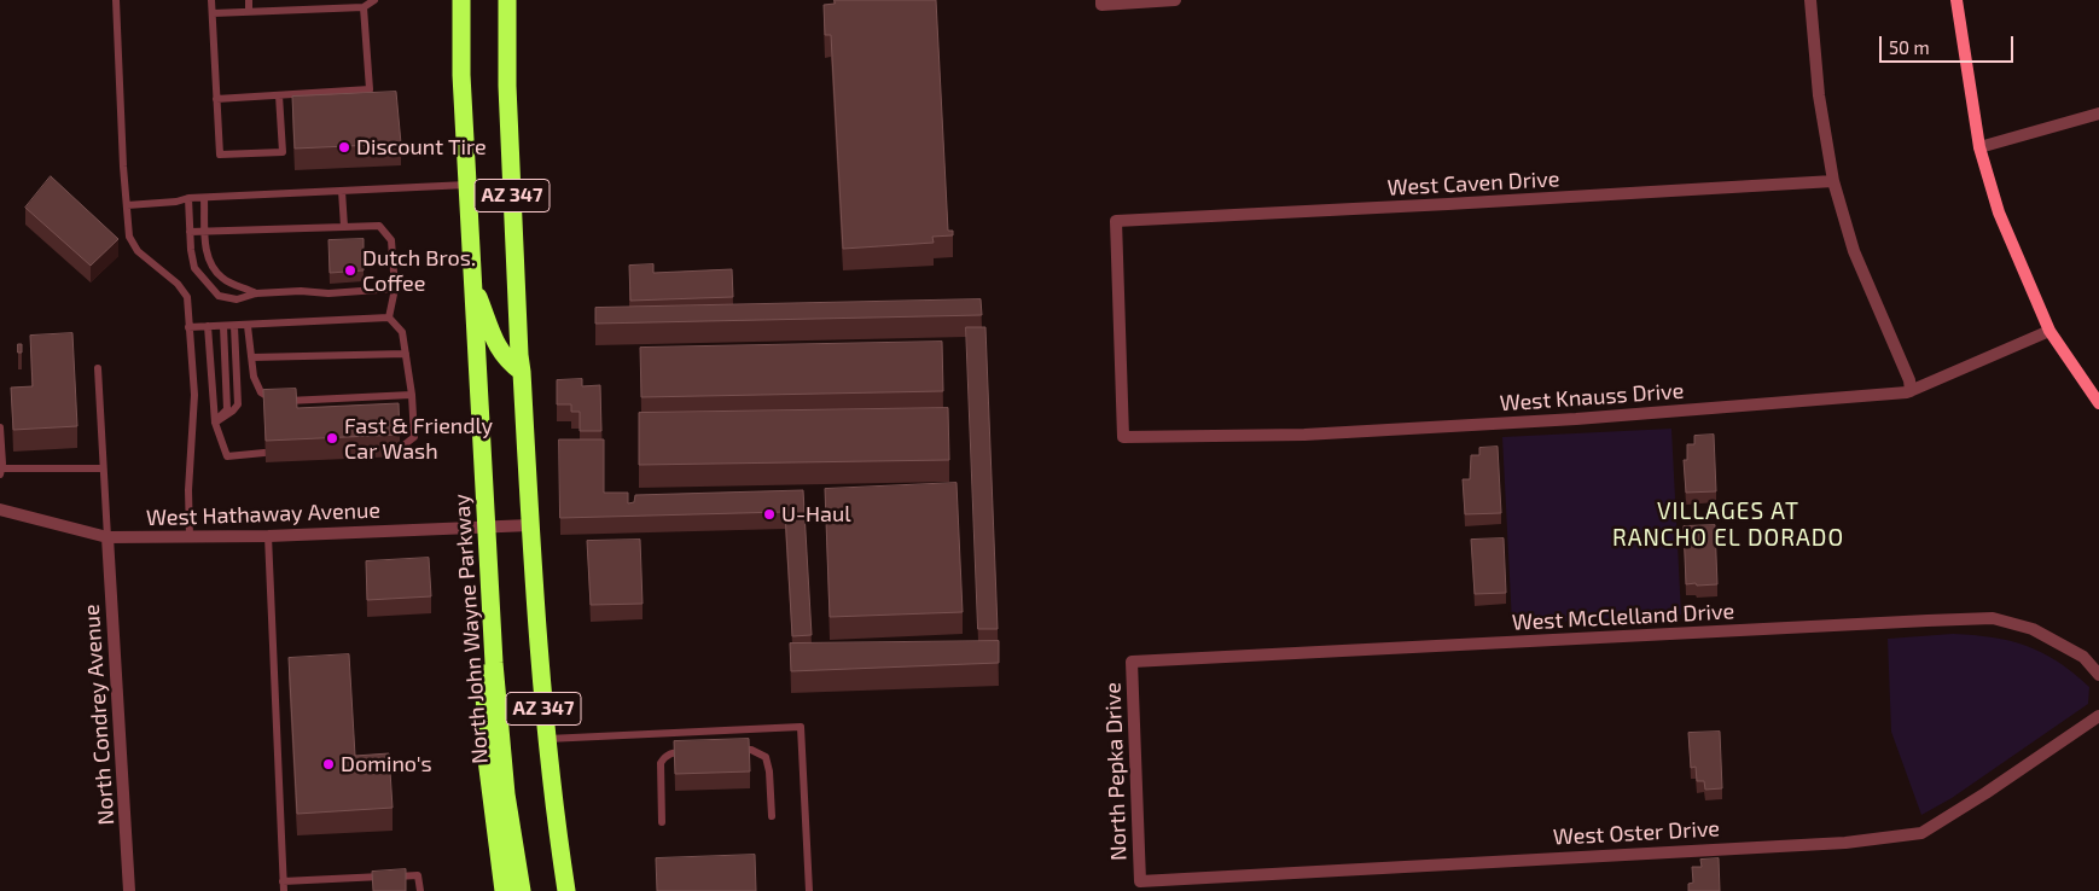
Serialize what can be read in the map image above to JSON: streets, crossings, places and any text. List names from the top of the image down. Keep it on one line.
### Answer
{"streets":{"highway":["AZ 347","North John Wayne Parkway"],"street":["West Caven Drive","West Knauss Drive","West Hathaway Avenue","West McClelland Drive","North Condrey Avenue","North Pepka Drive","West Oster Drive"]},"crossings":[["West Caven Drive","West Knauss Drive"],["AZ 347","West Hathaway Avenue"],["West Hathaway Avenue","North John Wayne Parkway"],["West Hathaway Avenue","North Condrey Avenue"],["West McClelland Drive","North Pepka Drive"],["North Pepka Drive","West Oster Drive"]],"districts":["VILLAGES AT RANCHO EL DORADO"],"places":["Discount Tire","Dutch Bros. Coffee","Fast & Friendly Car Wash","U-Haul","Domino's"],"scale_bar":"50 m"}
